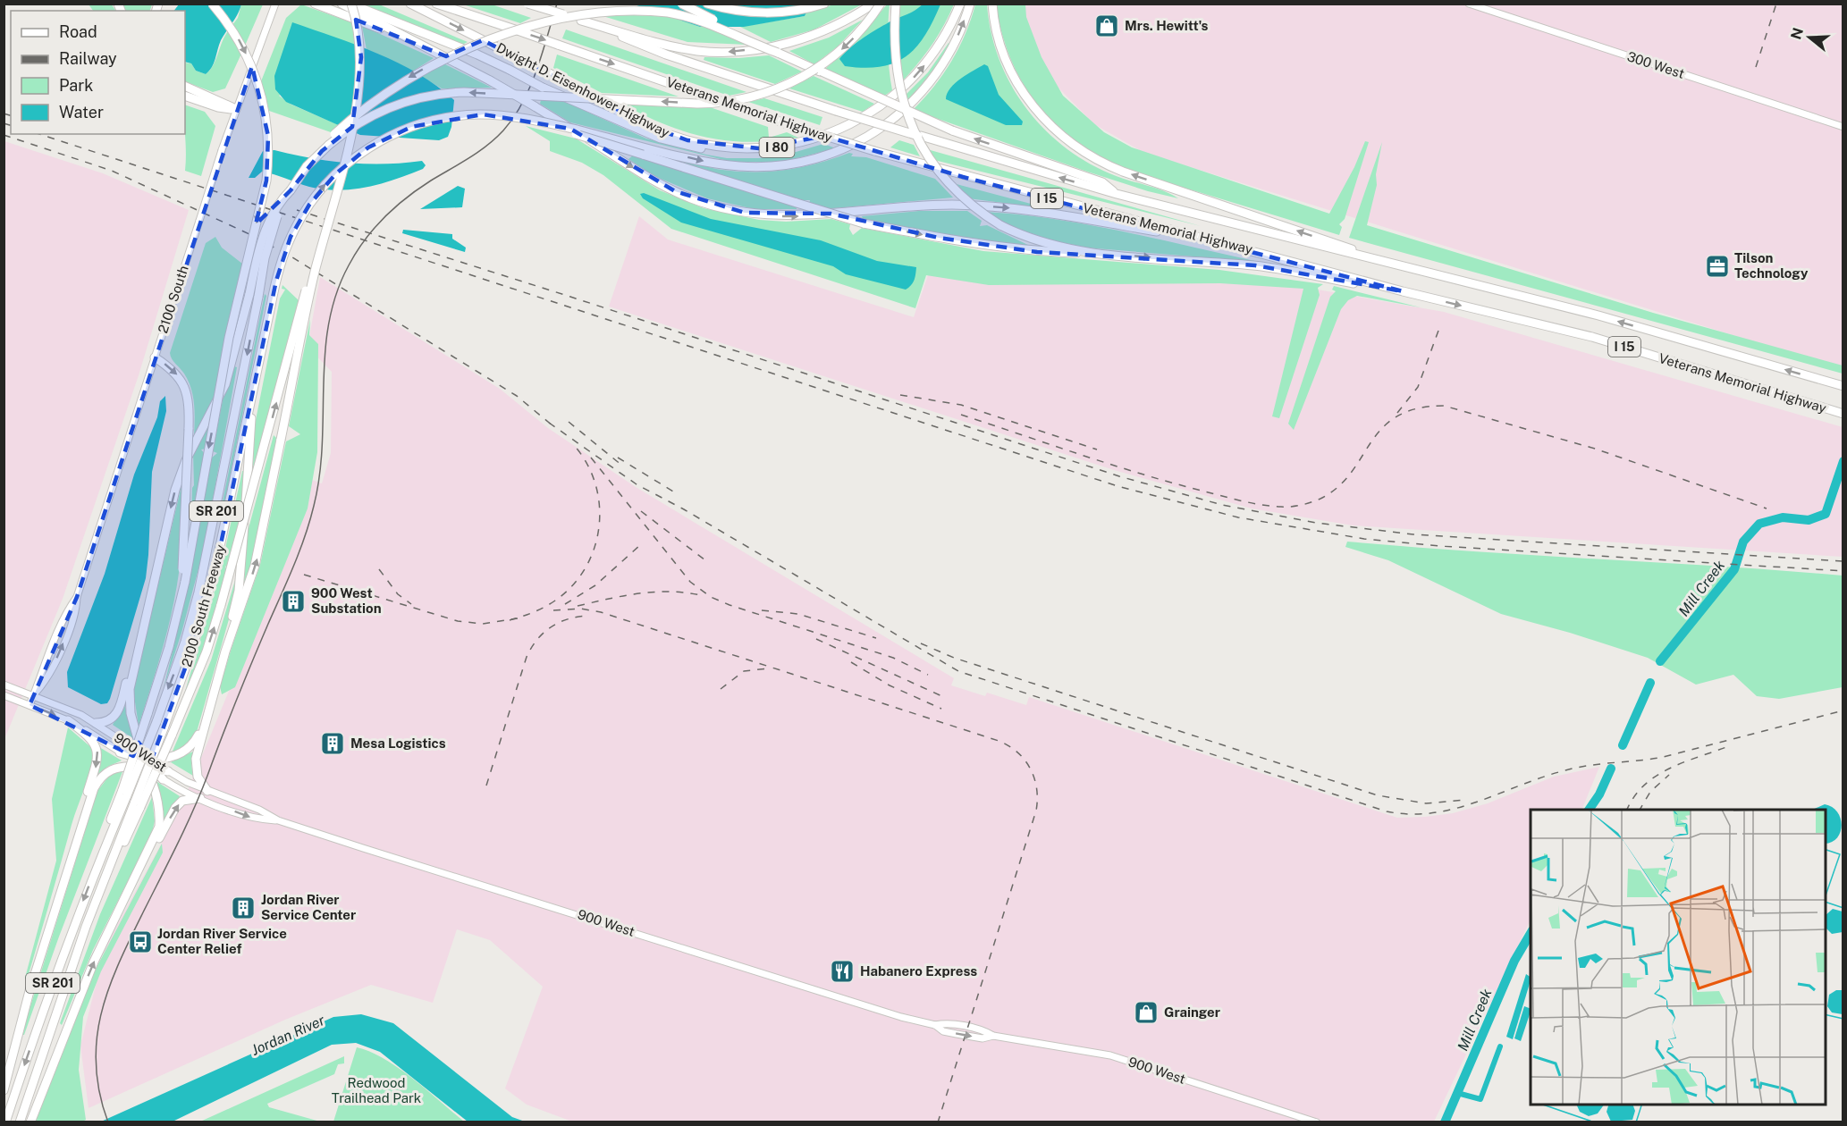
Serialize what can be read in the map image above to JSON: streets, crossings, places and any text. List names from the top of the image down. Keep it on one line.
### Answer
{"streets":{"highway":["Dwight D. Eisenhower Highway","Veterans Memorial Highway","I 80","I 15","SR 201","2100 South Freeway"],"main road":["300 West","2100 South","900 West"]},"crossings":[["2100 South","900 West"],["SR 201","2100 South Freeway"]],"water":["Mill Creek","Jordan River"],"parks":["Redwood Trailhead Park"],"places":{"shop":["Mrs. Hewitt's","Grainger"],"office":["Tilson Technology"],"building":["900 West Substation","Mesa Logistics","Jordan River Service Center"],"bus stop":["Jordan River Service Center Relief"],"restaurant":["Habanero Express"]},"legend":["Road","Railway","Park","Water"],"north":"left"}
